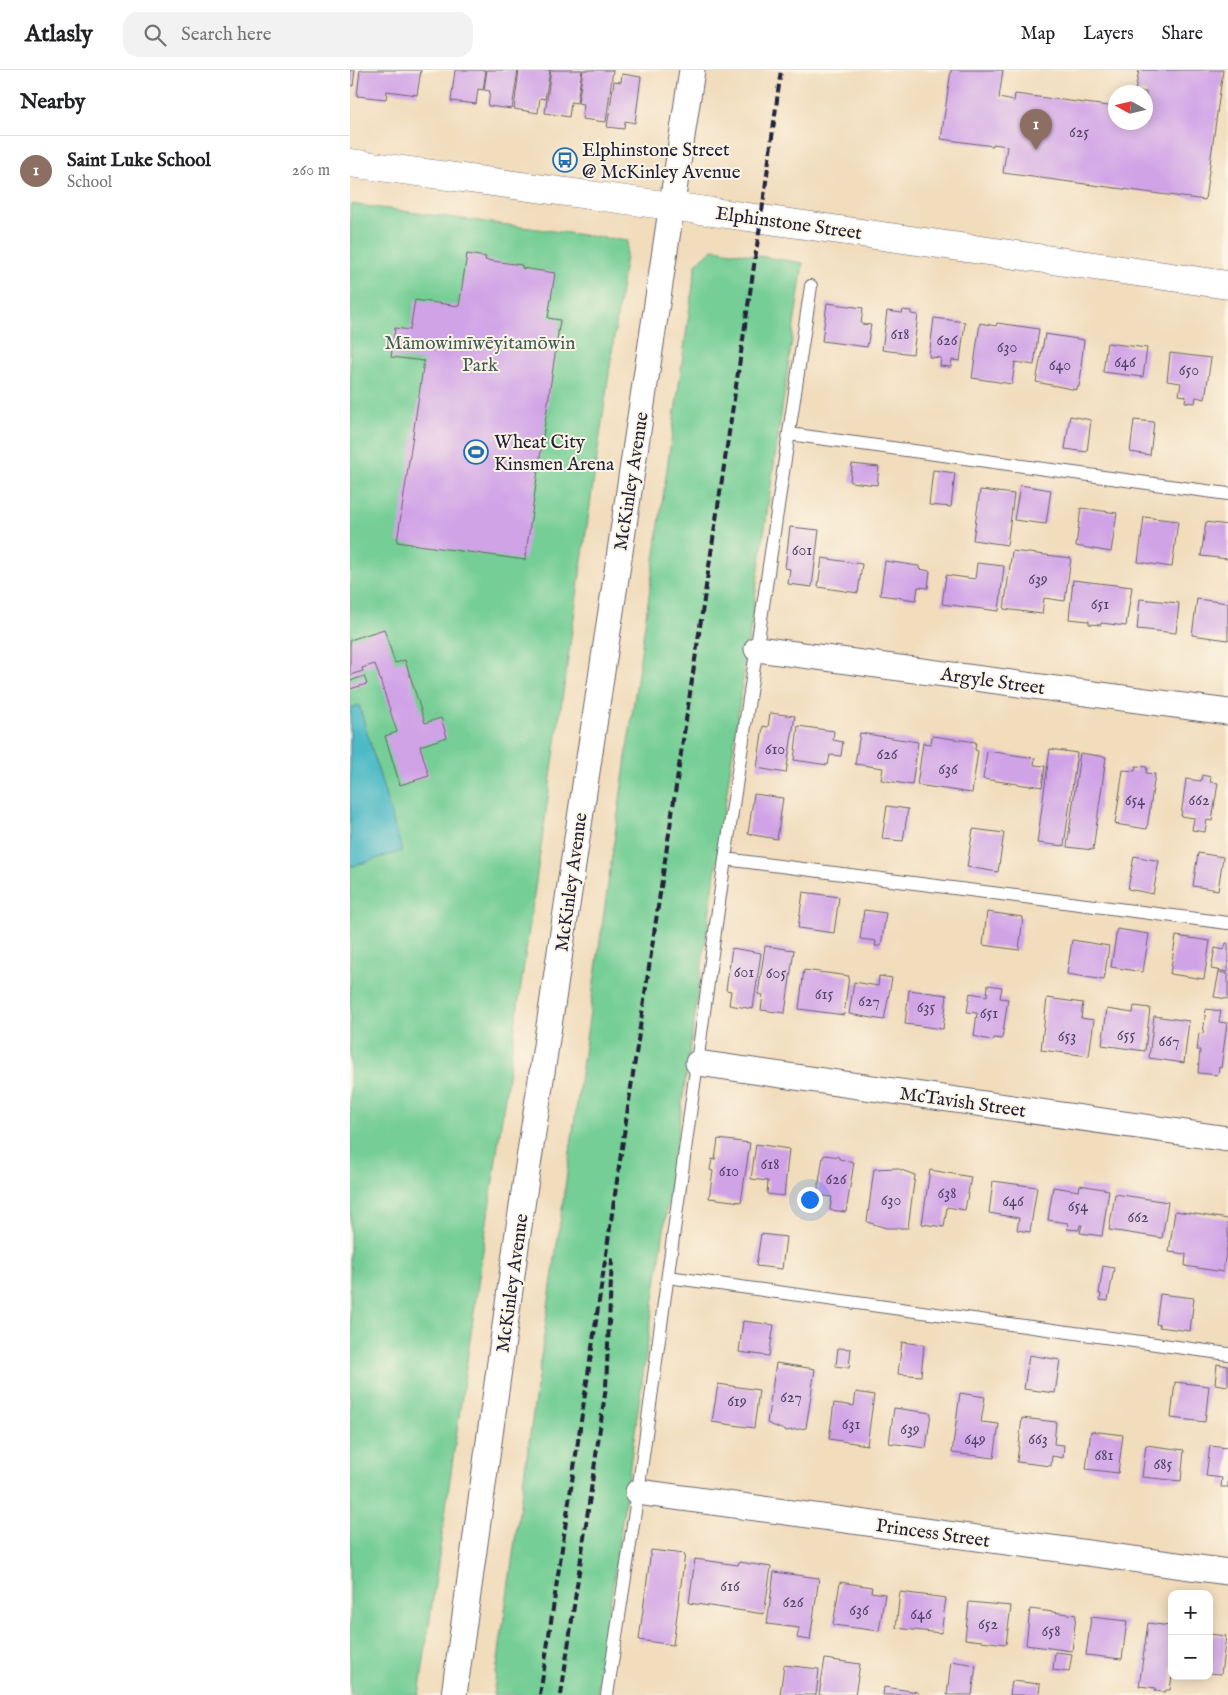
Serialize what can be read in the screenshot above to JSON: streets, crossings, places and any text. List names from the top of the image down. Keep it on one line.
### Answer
{"streets":{"street":["Elphinstone Street","McKinley Avenue","Argyle Street","McTavish Street","Princess Street"]},"crossings":[["Elphinstone Street","McKinley Avenue"]],"parks":["Māmowimīwēyitamōwin Park"],"places":{"bus stop":["Elphinstone Street @ McKinley Avenue"],"sports":["Wheat City Kinsmen Arena"]},"house_numbers":["625","618","626","630","646","640","650","601","639","651","610","626","636","654","662","601","605","615","627","635","651","655","653","667","618","610","626","638","630","646","654","662","627","619","631","639","649","663","681","685","616","626","636","646","652","658"],"north":"left","page":{"header":"Atlasly","search":"Search here","nav":["Map","Layers","Share"],"heading":"Nearby","pins":"1","list":[{"mark":"1","name":"Saint Luke School","note":"School","value":"260 m"}],"map_buttons":["+","−"]}}
